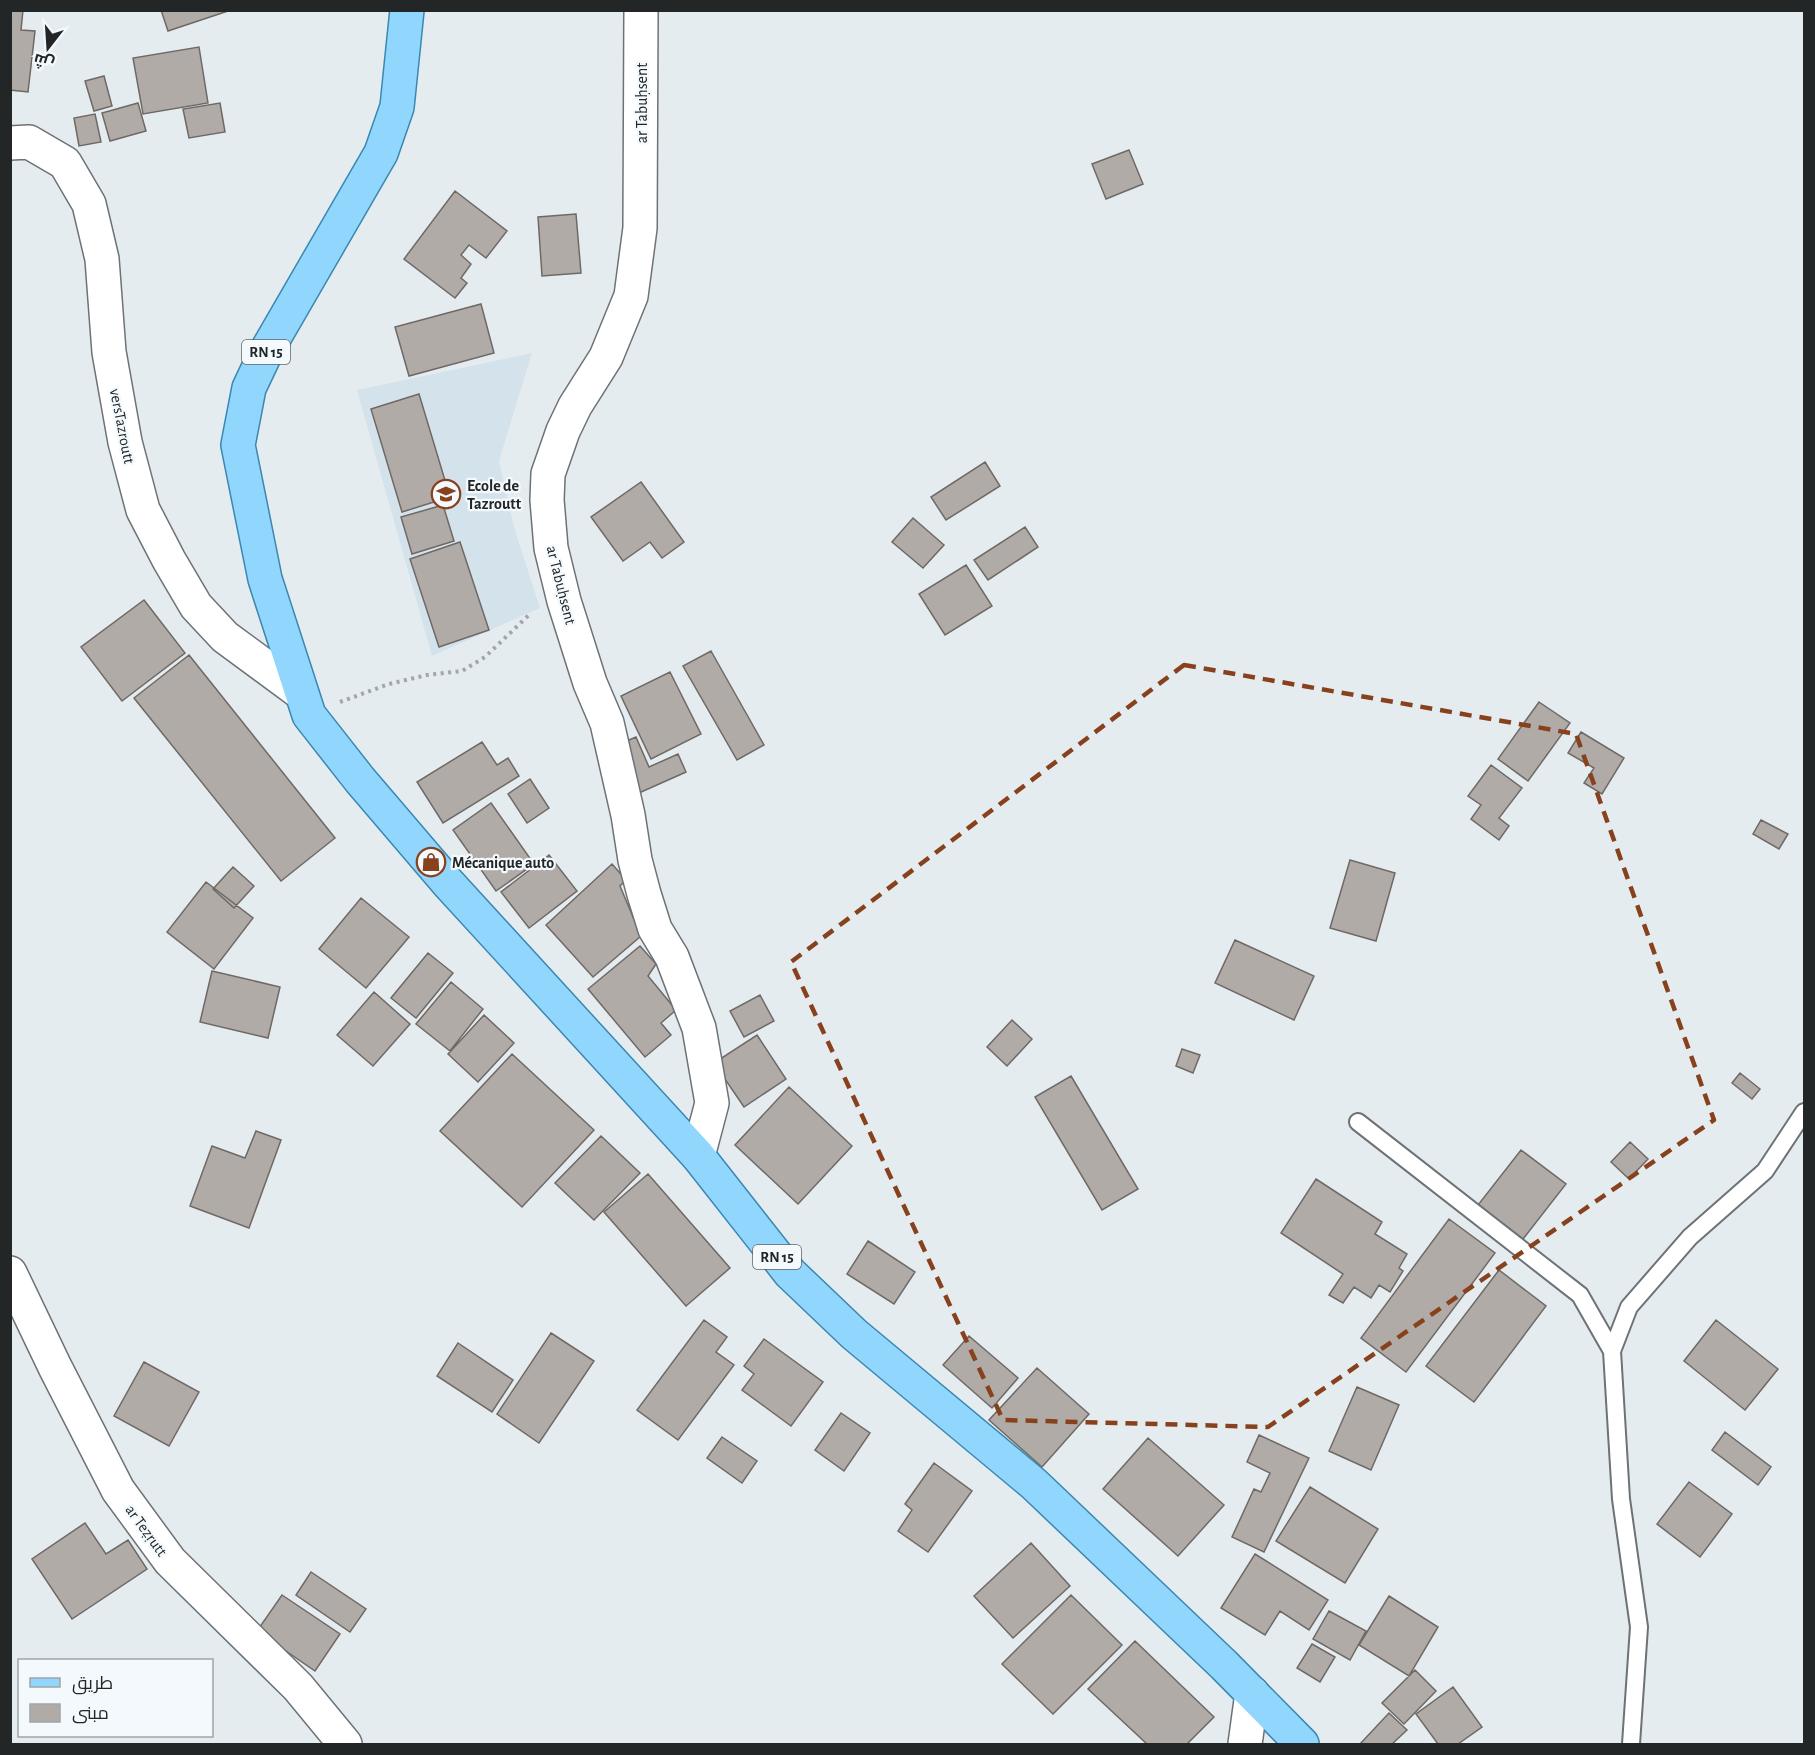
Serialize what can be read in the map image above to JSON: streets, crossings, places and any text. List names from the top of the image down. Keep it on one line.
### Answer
{"streets":{"main road":["RN 15"],"street":["ar Tabuḥsent","versTazroutt","ar Teẓṛutt"]},"crossings":[["ar Tabuḥsent","RN 15"],["RN 15","versTazroutt"]],"places":{"school or university":["Ecole de Tazroutt"],"shop":["Mécanique auto"]},"legend":["طريق","مبنى"],"north":"bottom"}
